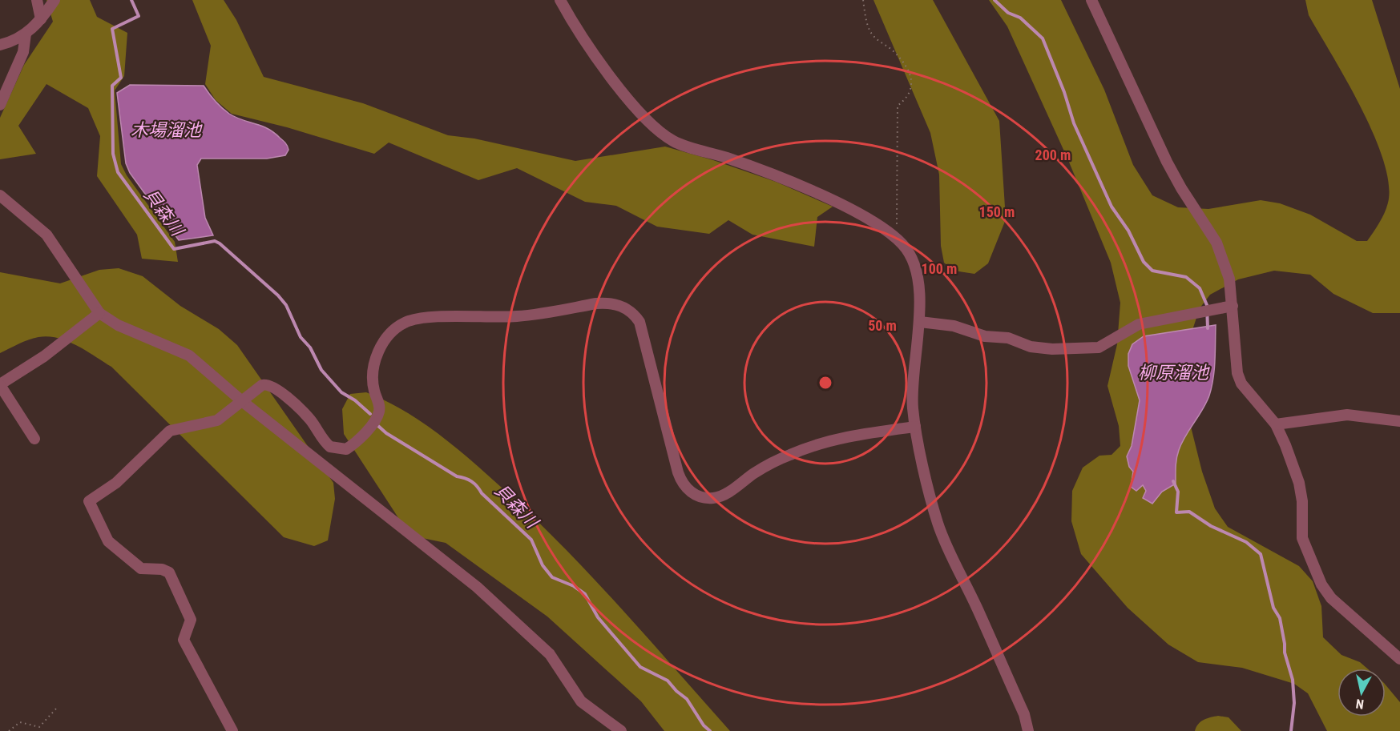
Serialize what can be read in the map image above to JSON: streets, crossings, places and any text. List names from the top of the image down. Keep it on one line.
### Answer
{"water":["木場溜池","貝森川","柳原溜池"],"north":"bottom","rings":["200 m","150 m","100 m","50 m"]}
